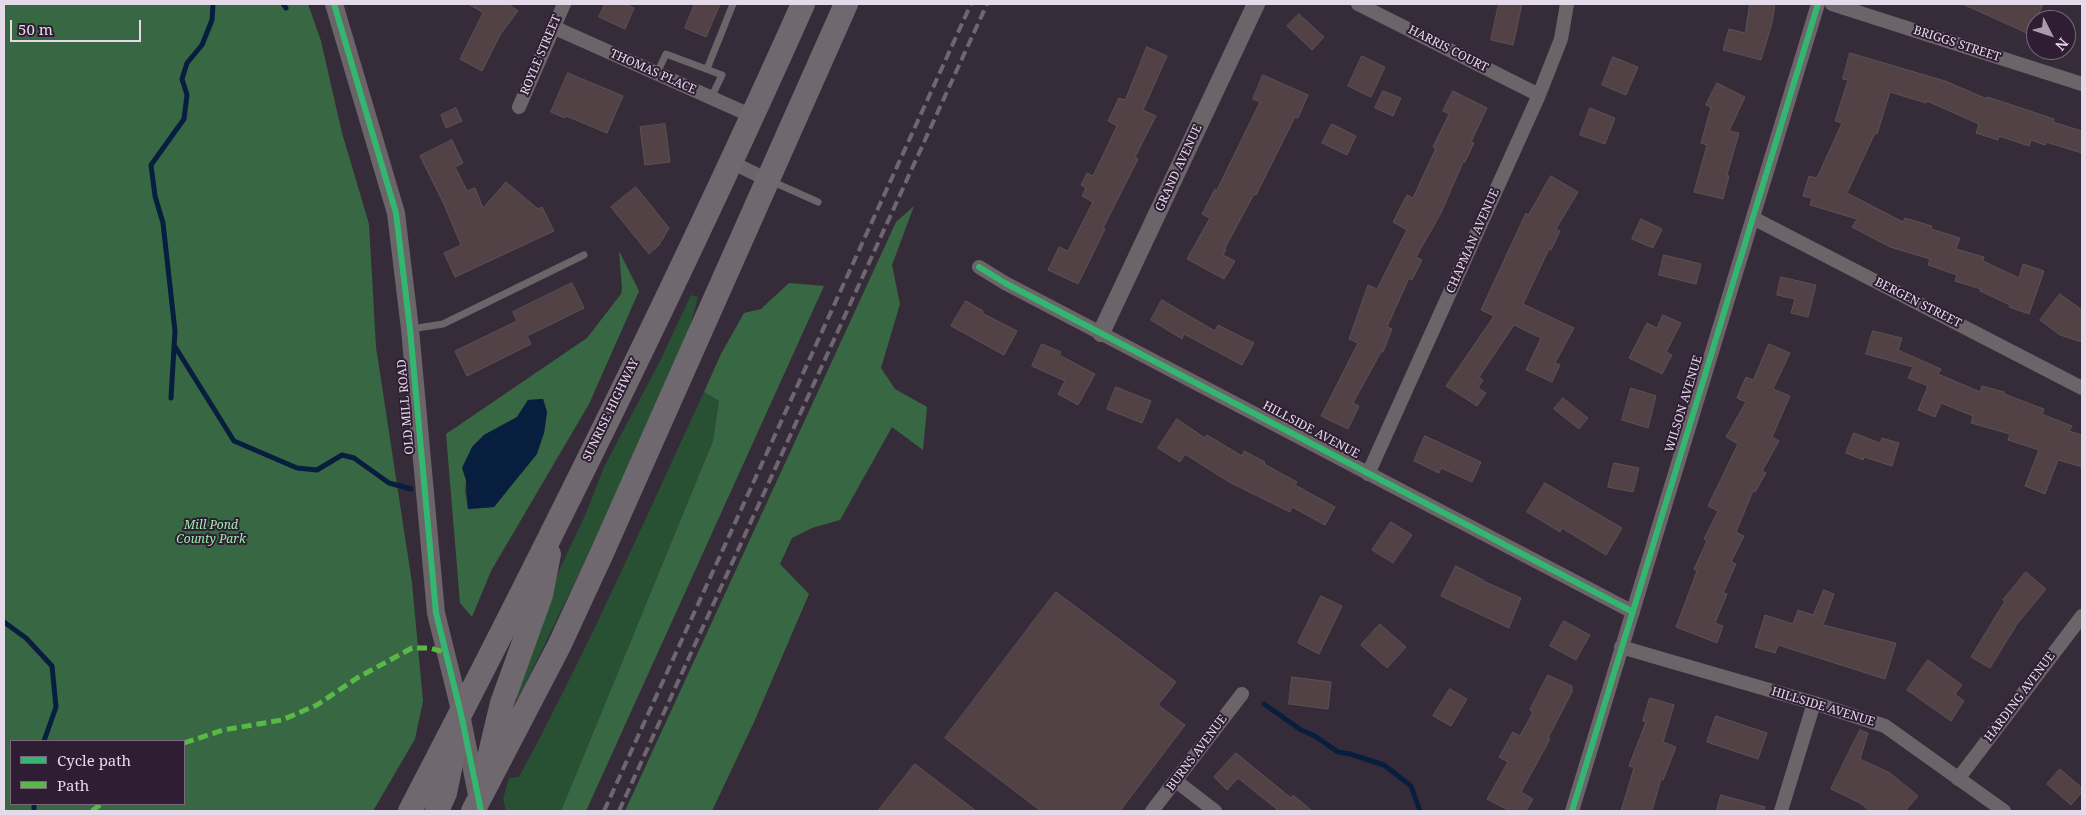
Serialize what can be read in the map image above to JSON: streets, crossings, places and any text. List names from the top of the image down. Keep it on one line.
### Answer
{"streets":{"highway":["SUNRISE HIGHWAY"],"street":["BRIGGS STREET","HARRIS COURT","ROYLE STREET","THOMAS PLACE","GRAND AVENUE","CHAPMAN AVENUE","BERGEN STREET","WILSON AVENUE","OLD MILL ROAD","HILLSIDE AVENUE","HARDING AVENUE","BURNS AVENUE"]},"crossings":[["HARRIS COURT","CHAPMAN AVENUE"],["ROYLE STREET","THOMAS PLACE"],["THOMAS PLACE","SUNRISE HIGHWAY"],["GRAND AVENUE","HILLSIDE AVENUE"],["CHAPMAN AVENUE","HILLSIDE AVENUE"],["BERGEN STREET","WILSON AVENUE"],["WILSON AVENUE","HILLSIDE AVENUE"],["OLD MILL ROAD","SUNRISE HIGHWAY"],["HILLSIDE AVENUE","HARDING AVENUE"]],"parks":["Mill Pond County Park"],"legend":["Cycle path","Path"],"scale_bar":"50 m","north":"bottom right"}
